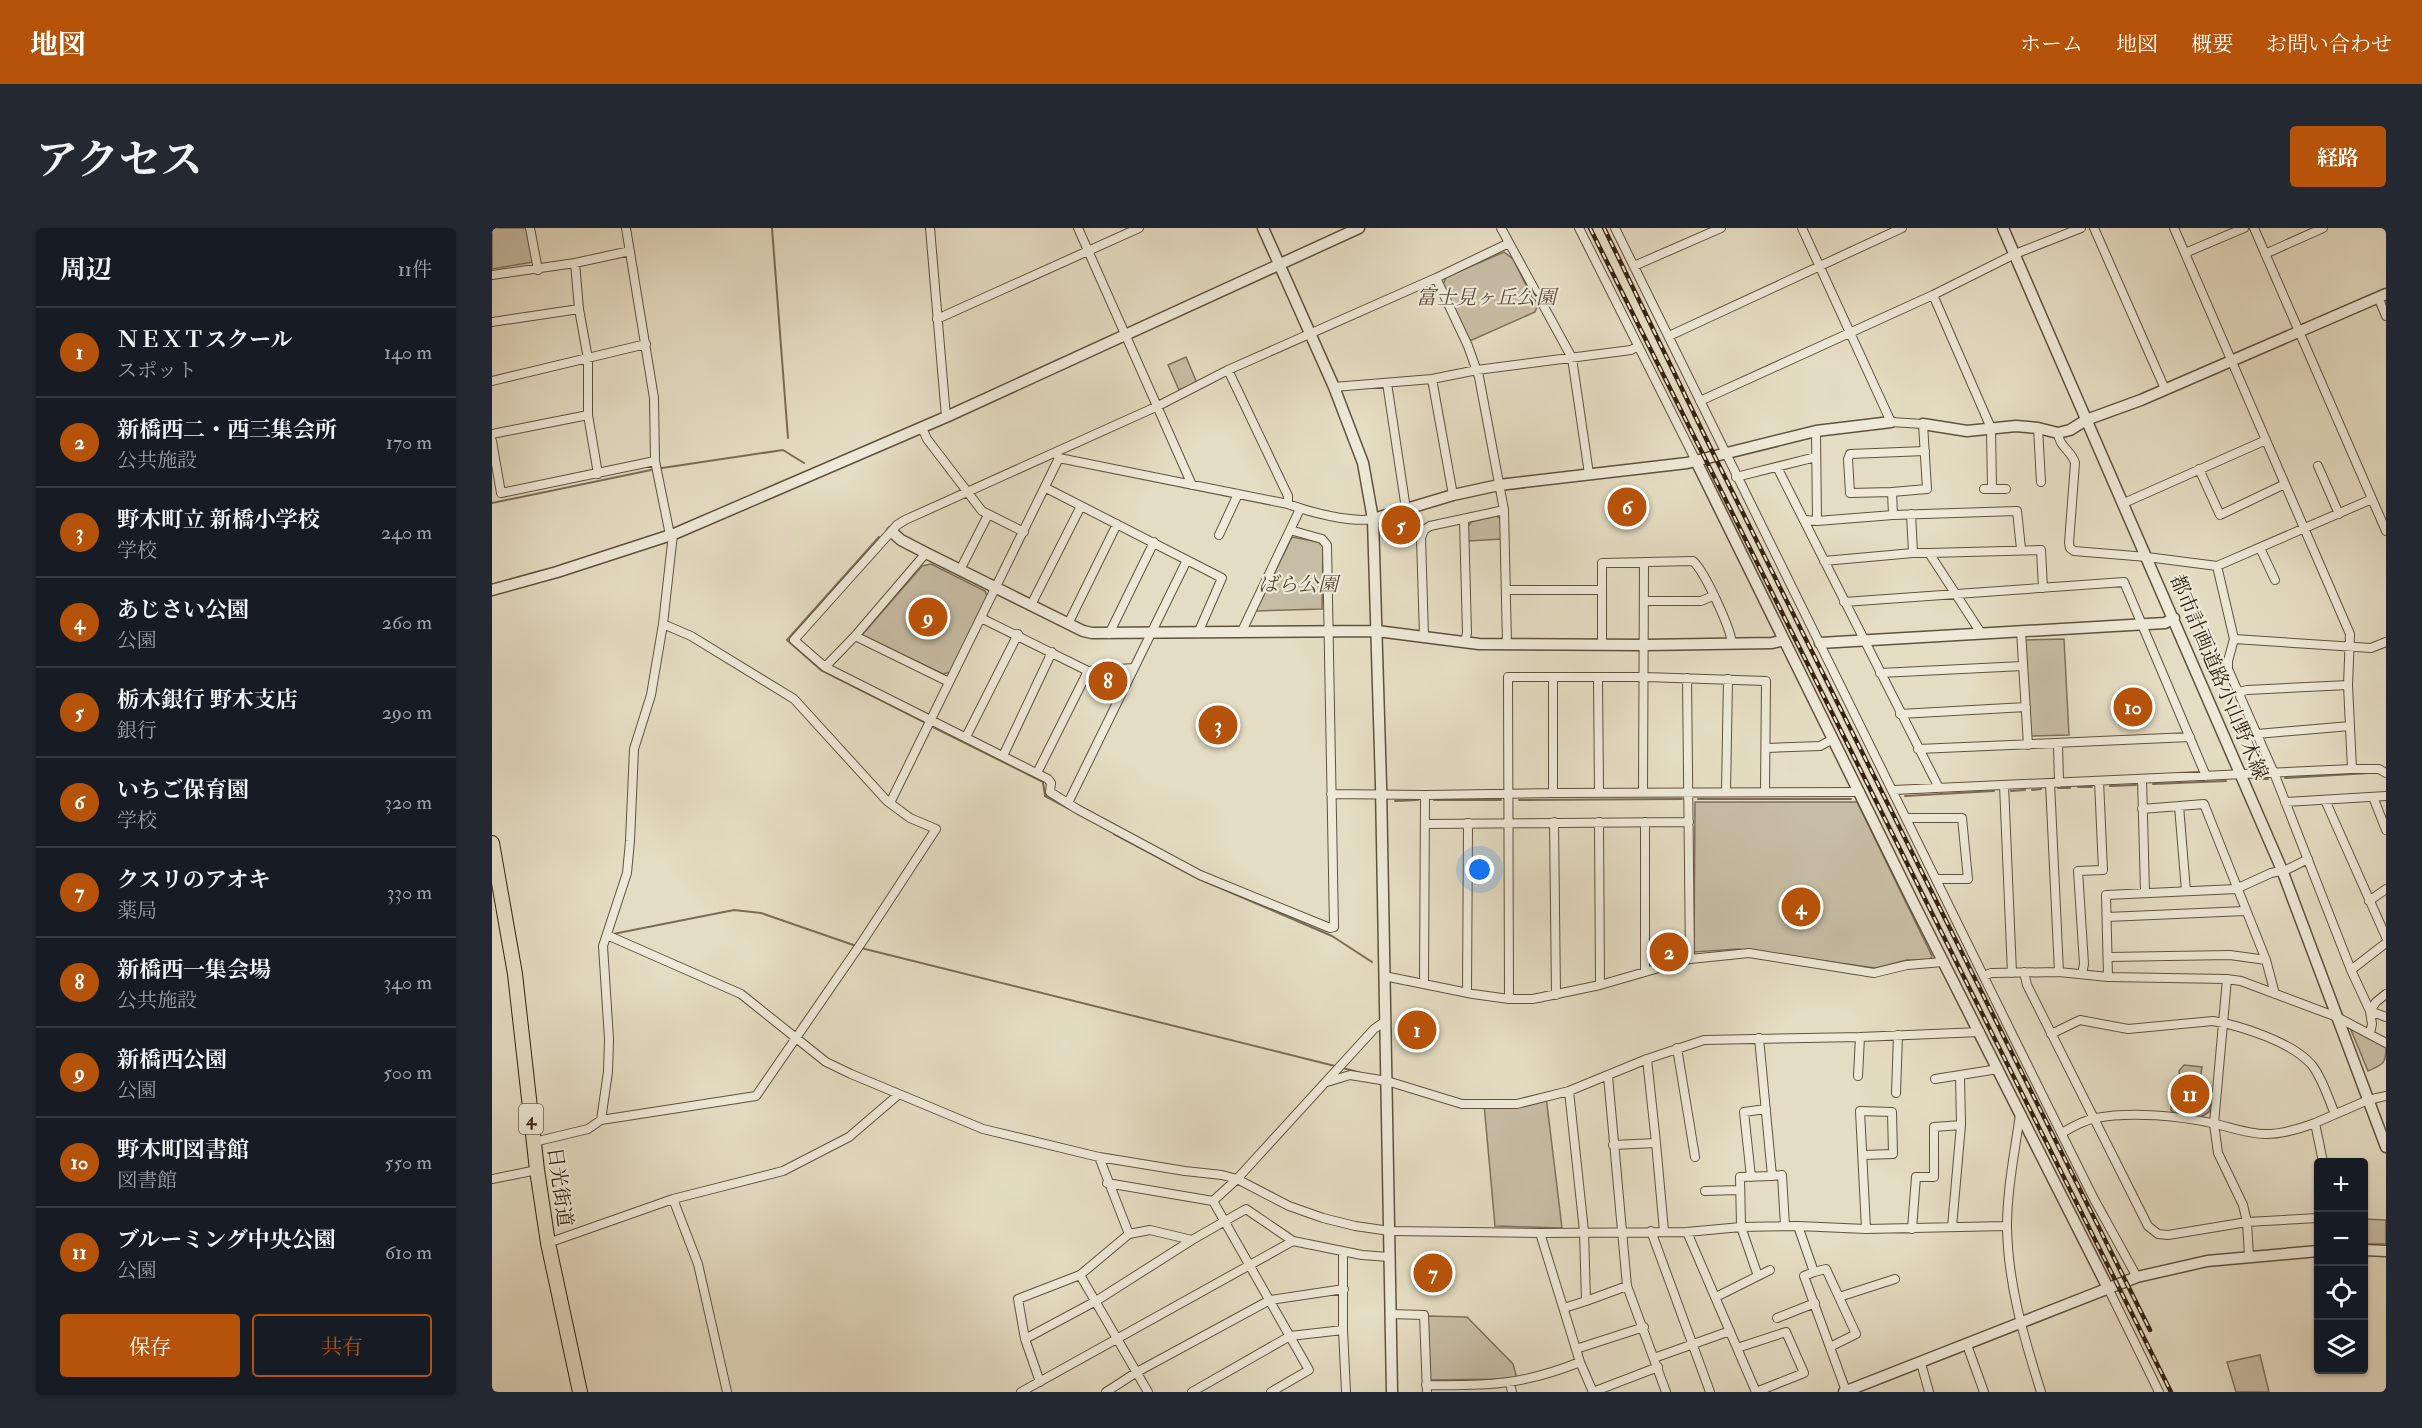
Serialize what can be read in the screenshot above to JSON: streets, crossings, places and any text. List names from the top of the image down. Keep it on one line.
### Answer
{"streets":{"highway":["4","日光街道"],"street":["都市計画道路小山野木線"]},"parks":["富士見ヶ丘公園","ばら公園"],"page":{"header":"地図","nav":["ホーム","地図","概要","お問い合わせ"],"title":"アクセス","buttons":["経路",["保存","共有"]],"heading":["周辺","11件"],"list":[{"mark":"1","name":"ＮＥＸＴスクール","note":"スポット","value":"140 m"},{"mark":"2","name":"新橋西二・西三集会所","note":"公共施設","value":"170 m"},{"mark":"3","name":"野木町立 新橋小学校","note":"学校","value":"240 m"},{"mark":"4","name":"あじさい公園","note":"公園","value":"260 m"},{"mark":"5","name":"栃木銀行 野木支店","note":"銀行","value":"290 m"},{"mark":"6","name":"いちご保育園","note":"学校","value":"320 m"},{"mark":"7","name":"クスリのアオキ","note":"薬局","value":"330 m"},{"mark":"8","name":"新橋西一集会場","note":"公共施設","value":"340 m"},{"mark":"9","name":"新橋西公園","note":"公園","value":"500 m"},{"mark":"10","name":"野木町図書館","note":"図書館","value":"550 m"},{"mark":"11","name":"ブルーミング中央公園","note":"公園","value":"610 m"}],"pins":["6","5","9","8","10","3","4","2","1","11","7"],"map_buttons":["+","−"]}}
